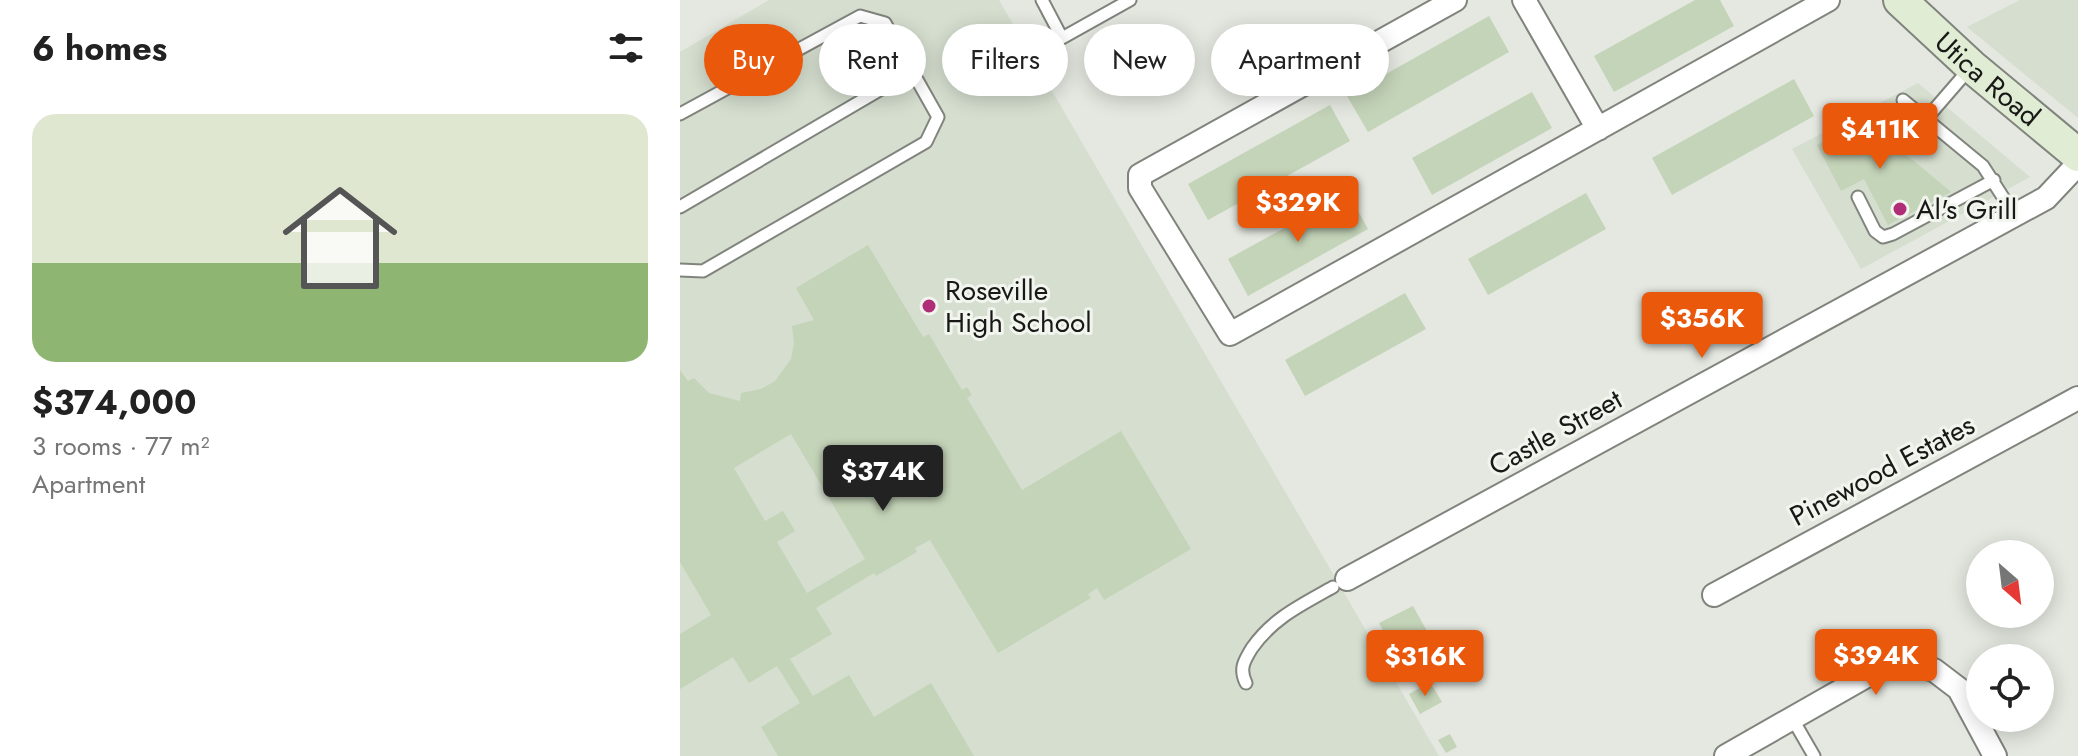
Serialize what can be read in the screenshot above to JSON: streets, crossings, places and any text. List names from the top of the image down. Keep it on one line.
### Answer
{"streets":{"main road":["Utica Road"],"street":["Castle Street","Pinewood Estates"]},"places":["Al's Grill","Roseville High School"],"north":"bottom right","page":{"heading":"6 homes","chip":["Buy","Rent","Filters","New","Apartment"],"list":[{"name":"$374,000","note":"3 rooms · 77 m² · Apartment"}],"price":["$411K","$329K","$356K","$374K","$394K","$316K"]}}
